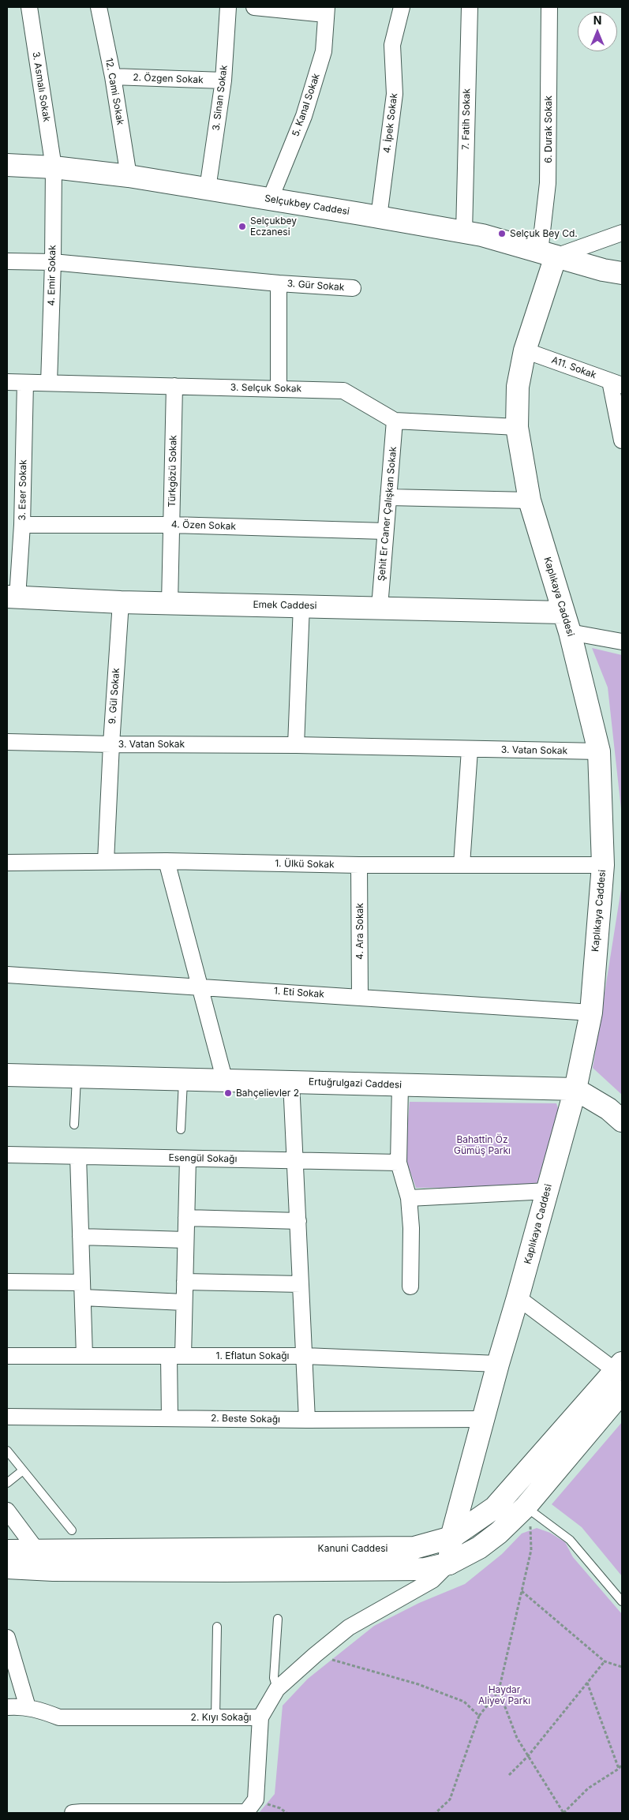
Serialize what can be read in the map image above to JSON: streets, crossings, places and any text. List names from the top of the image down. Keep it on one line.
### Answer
{"streets":{"main road":["Selçukbey Caddesi","Kaplıkaya Caddesi","Emek Caddesi","Ertuğrulgazi Caddesi","Kanuni Caddesi"],"street":["2. Özgen Sokak","3. Asmalı Sokak","12. Cami Sokak","3. Sinan Sokak","5. Kanal Sokak","7. Fatih Sokak","4. İpek Sokak","6. Durak Sokak","4. Emir Sokak","3. Gür Sokak","A11. Sokak","3. Selçuk Sokak","Türkgözü Sokak","3. Eser Sokak","Şehit Er Caner Çalışkan Sokak","4. Özen Sokak","9. Gül Sokak","3. Vatan Sokak","1. Ülkü Sokak","4. Ara Sokak","1. Eti Sokak","Esengül Sokağı","1. Eflatun Sokağı","2. Beste Sokağı","2. Kıyı Sokağı"]},"crossings":[["2. Özgen Sokak","12. Cami Sokak"],["2. Özgen Sokak","3. Sinan Sokak"],["3. Asmalı Sokak","Selçukbey Caddesi"],["3. Asmalı Sokak","4. Emir Sokak"],["12. Cami Sokak","Selçukbey Caddesi"],["3. Sinan Sokak","Selçukbey Caddesi"],["5. Kanal Sokak","Selçukbey Caddesi"],["7. Fatih Sokak","Selçukbey Caddesi"],["4. İpek Sokak","Selçukbey Caddesi"],["6. Durak Sokak","Selçukbey Caddesi"],["6. Durak Sokak","Kaplıkaya Caddesi"],["Selçukbey Caddesi","4. Emir Sokak"],["Selçukbey Caddesi","Kaplıkaya Caddesi"],["4. Emir Sokak","3. Gür Sokak"],["4. Emir Sokak","3. Selçuk Sokak"],["A11. Sokak","Kaplıkaya Caddesi"],["3. Selçuk Sokak","Türkgözü Sokak"],["3. Selçuk Sokak","3. Eser Sokak"],["3. Selçuk Sokak","Şehit Er Caner Çalışkan Sokak"],["3. Selçuk Sokak","Kaplıkaya Caddesi"],["Türkgözü Sokak","4. Özen Sokak"],["Türkgözü Sokak","Emek Caddesi"],["3. Eser Sokak","4. Özen Sokak"],["3. Eser Sokak","Emek Caddesi"],["Şehit Er Caner Çalışkan Sokak","4. Özen Sokak"],["Şehit Er Caner Çalışkan Sokak","Emek Caddesi"],["Kaplıkaya Caddesi","Emek Caddesi"],["Kaplıkaya Caddesi","3. Vatan Sokak"],["Kaplıkaya Caddesi","1. Ülkü Sokak"],["Kaplıkaya Caddesi","1. Eti Sokak"],["Kaplıkaya Caddesi","Ertuğrulgazi Caddesi"],["Kaplıkaya Caddesi","1. Eflatun Sokağı"],["Kaplıkaya Caddesi","2. Beste Sokağı"],["Kaplıkaya Caddesi","Kanuni Caddesi"],["Kaplıkaya Caddesi","2. Kıyı Sokağı"],["Emek Caddesi","9. Gül Sokak"],["9. Gül Sokak","3. Vatan Sokak"],["9. Gül Sokak","1. Ülkü Sokak"],["1. Ülkü Sokak","4. Ara Sokak"],["4. Ara Sokak","1. Eti Sokak"]],"parks":["Bahattin Öz Gümüş Parkı","Haydar Aliyev Parkı"],"places":["Selçukbey Eczanesi","Selçuk Bey Cd.","Bahçelievler 2"],"north":"top"}
